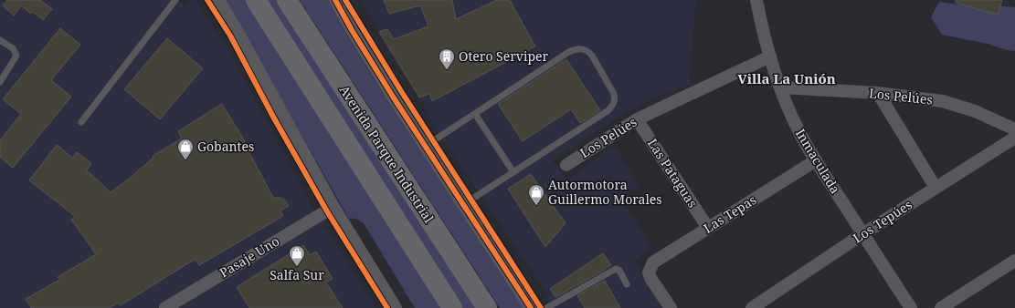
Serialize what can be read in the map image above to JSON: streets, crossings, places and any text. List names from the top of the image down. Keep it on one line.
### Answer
{"streets":{"highway":["Avenida Parque Industrial"],"street":["Los Pelúes","Inmaculada","Las Pataguas","Las Tepas","Los Tepúes","Pasaje Uno"]},"crossings":[["Los Pelúes","Inmaculada"],["Los Pelúes","Las Pataguas"],["Inmaculada","Las Tepas"],["Inmaculada","Los Tepúes"],["Las Pataguas","Las Tepas"]],"districts":["Villa La Unión"],"places":{"building":["Otero Serviper"],"shop":["Gobantes","Autormotora Guillermo Morales","Salfa Sur"]}}
